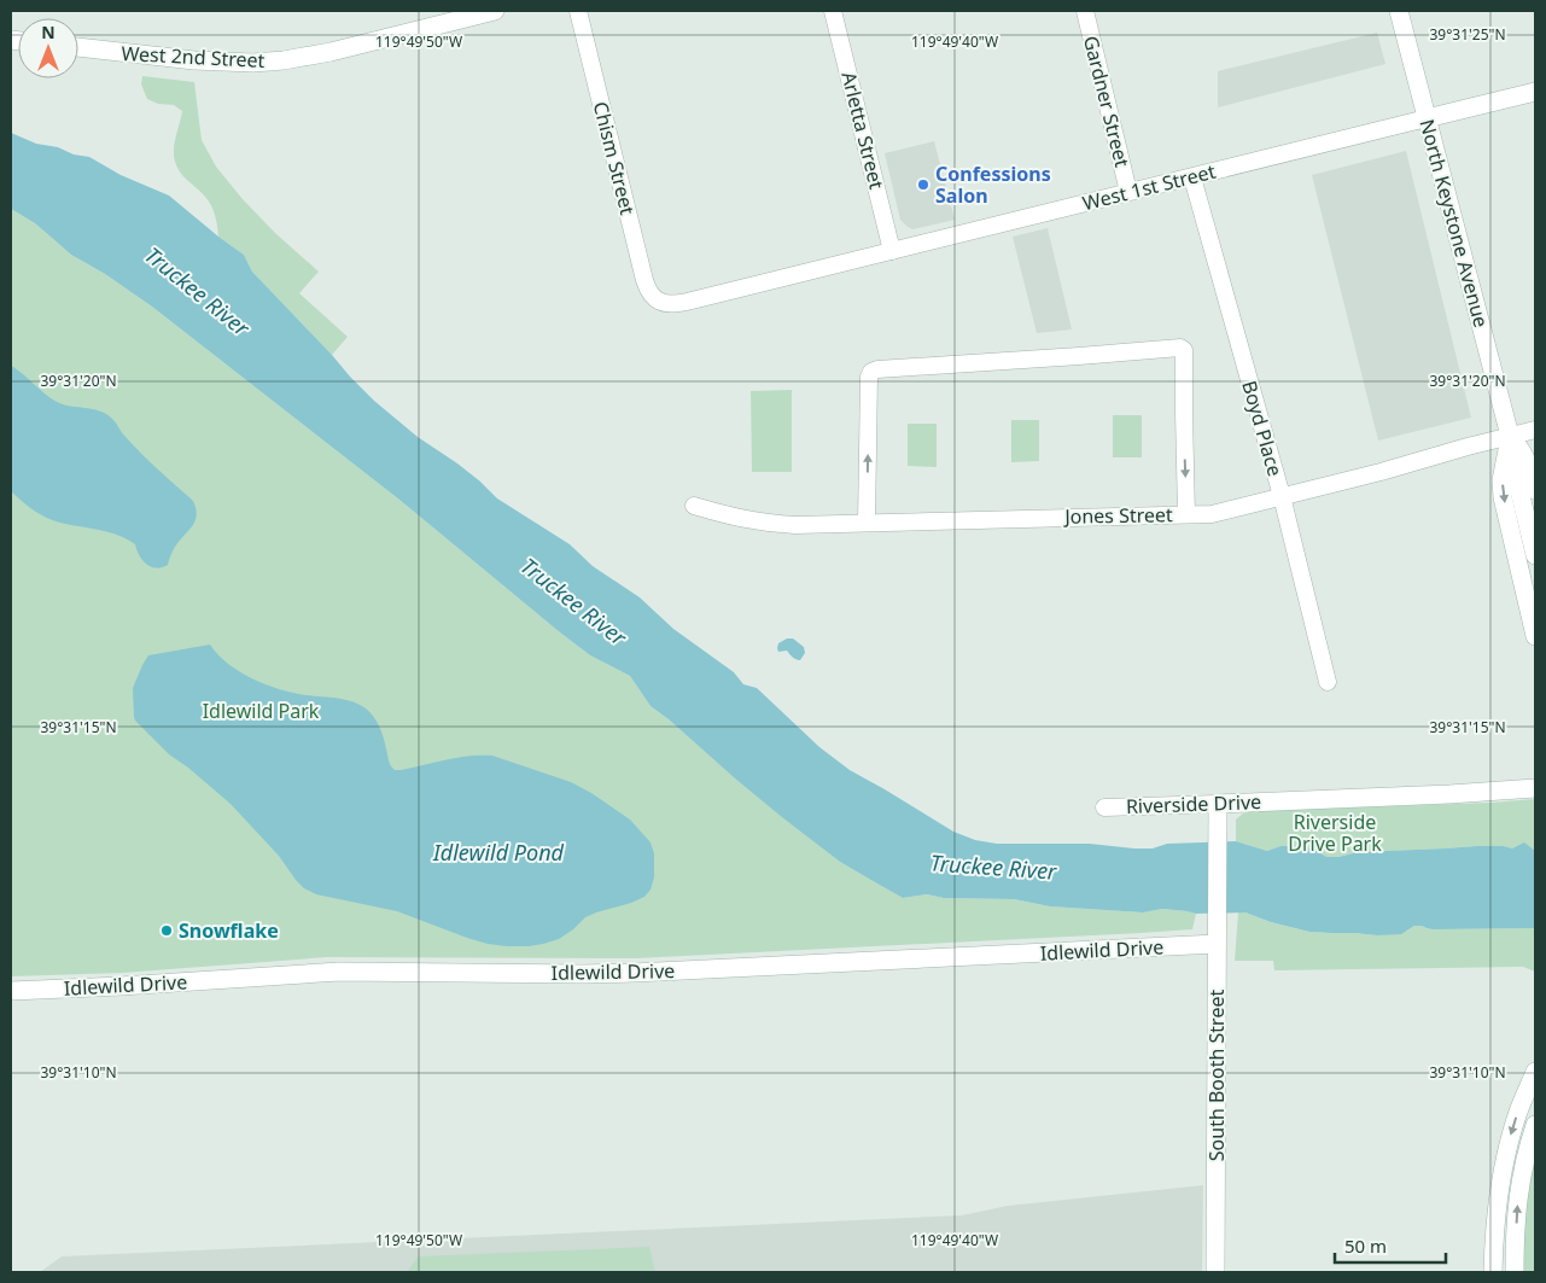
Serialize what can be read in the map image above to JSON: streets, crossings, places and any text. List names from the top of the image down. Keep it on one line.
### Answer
{"streets":{"street":["West 2nd Street","Gardner Street","Arletta Street","Chism Street","West 1st Street","North Keystone Avenue","Boyd Place","Jones Street","Riverside Drive","Idlewild Drive","South Booth Street"]},"crossings":[["Gardner Street","West 1st Street"],["Arletta Street","West 1st Street"],["Chism Street","West 1st Street"],["West 1st Street","North Keystone Avenue"],["West 1st Street","Boyd Place"],["North Keystone Avenue","Jones Street"],["Boyd Place","Jones Street"],["Riverside Drive","South Booth Street"],["Idlewild Drive","South Booth Street"]],"water":["Truckee River","Idlewild Pond"],"parks":["Idlewild Park","Riverside Drive Park"],"places":["Confessions Salon","Snowflake"],"scale_bar":"50 m","north":"top","coordinates":["39°31'25\"N","119°49'50\"W","119°49'40\"W","39°31'20\"N","39°31'15\"N","39°31'10\"N"]}
